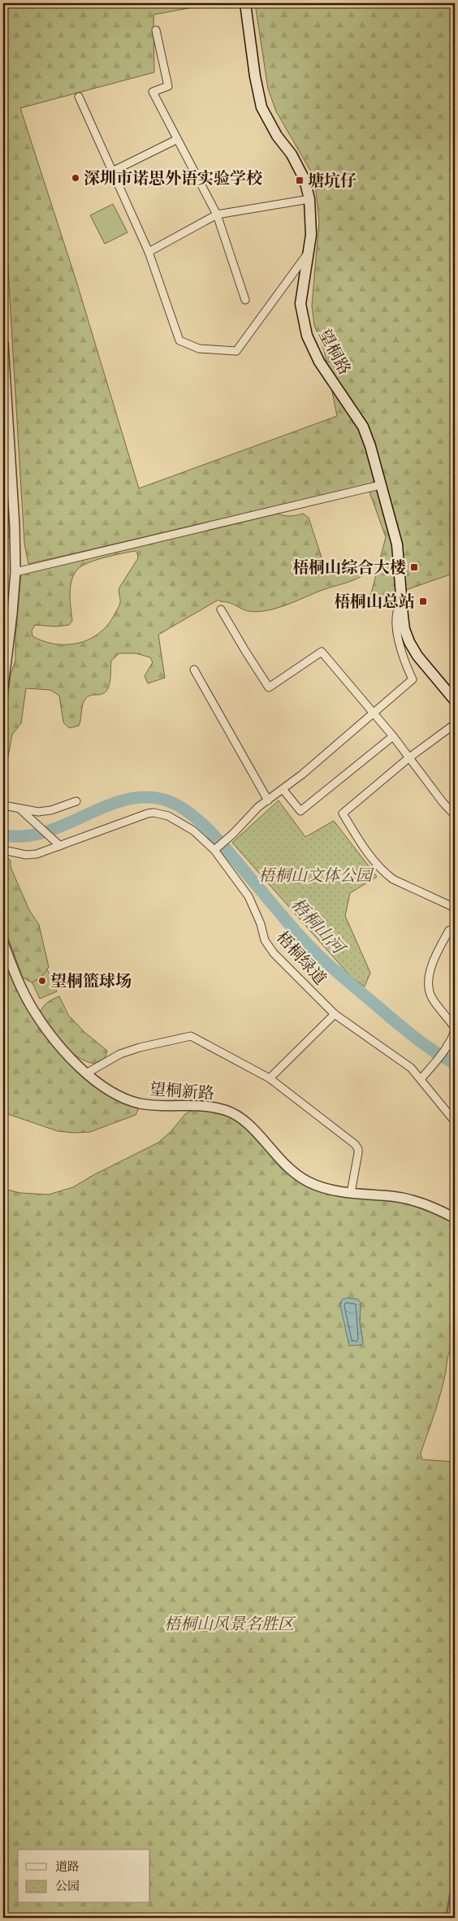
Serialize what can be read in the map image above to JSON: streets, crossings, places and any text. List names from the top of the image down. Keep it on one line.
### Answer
{"streets":{"main road":["望桐路"],"street":["梧桐绿道","望桐新路"]},"water":["梧桐山河"],"parks":["梧桐山文体公园","梧桐山风景名胜区"],"places":{"other":["深圳市诺思外语实验学校","望桐篮球场"],"transit":["塘坑仔","梧桐山综合大楼","梧桐山总站"]},"legend":["道路","公园"]}
